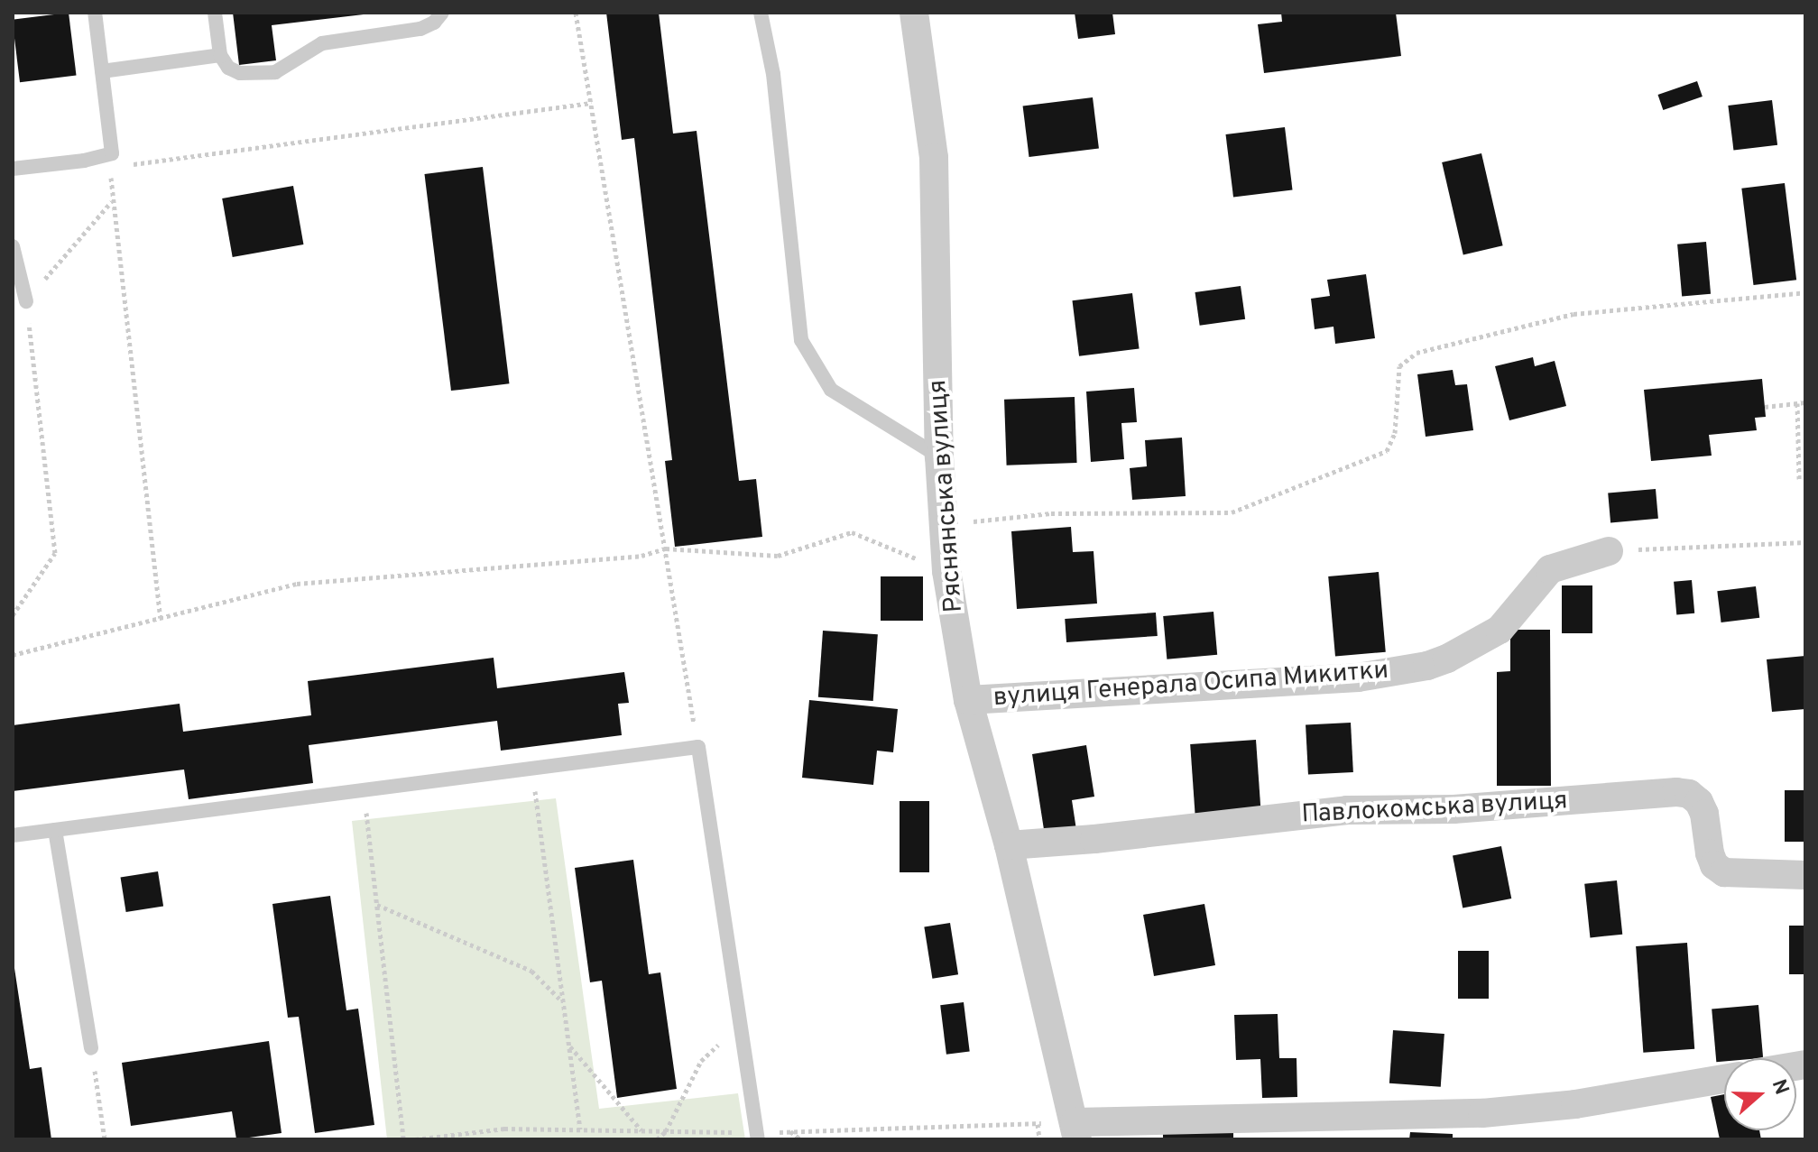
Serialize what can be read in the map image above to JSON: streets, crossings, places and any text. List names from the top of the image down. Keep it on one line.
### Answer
{"streets":{"street":["Ряснянська вулиця","вулиця Генерала Осипа Микитки","Павлокомська вулиця"]},"crossings":[["Ряснянська вулиця","вулиця Генерала Осипа Микитки"],["Ряснянська вулиця","Павлокомська вулиця"]],"north":"right"}
